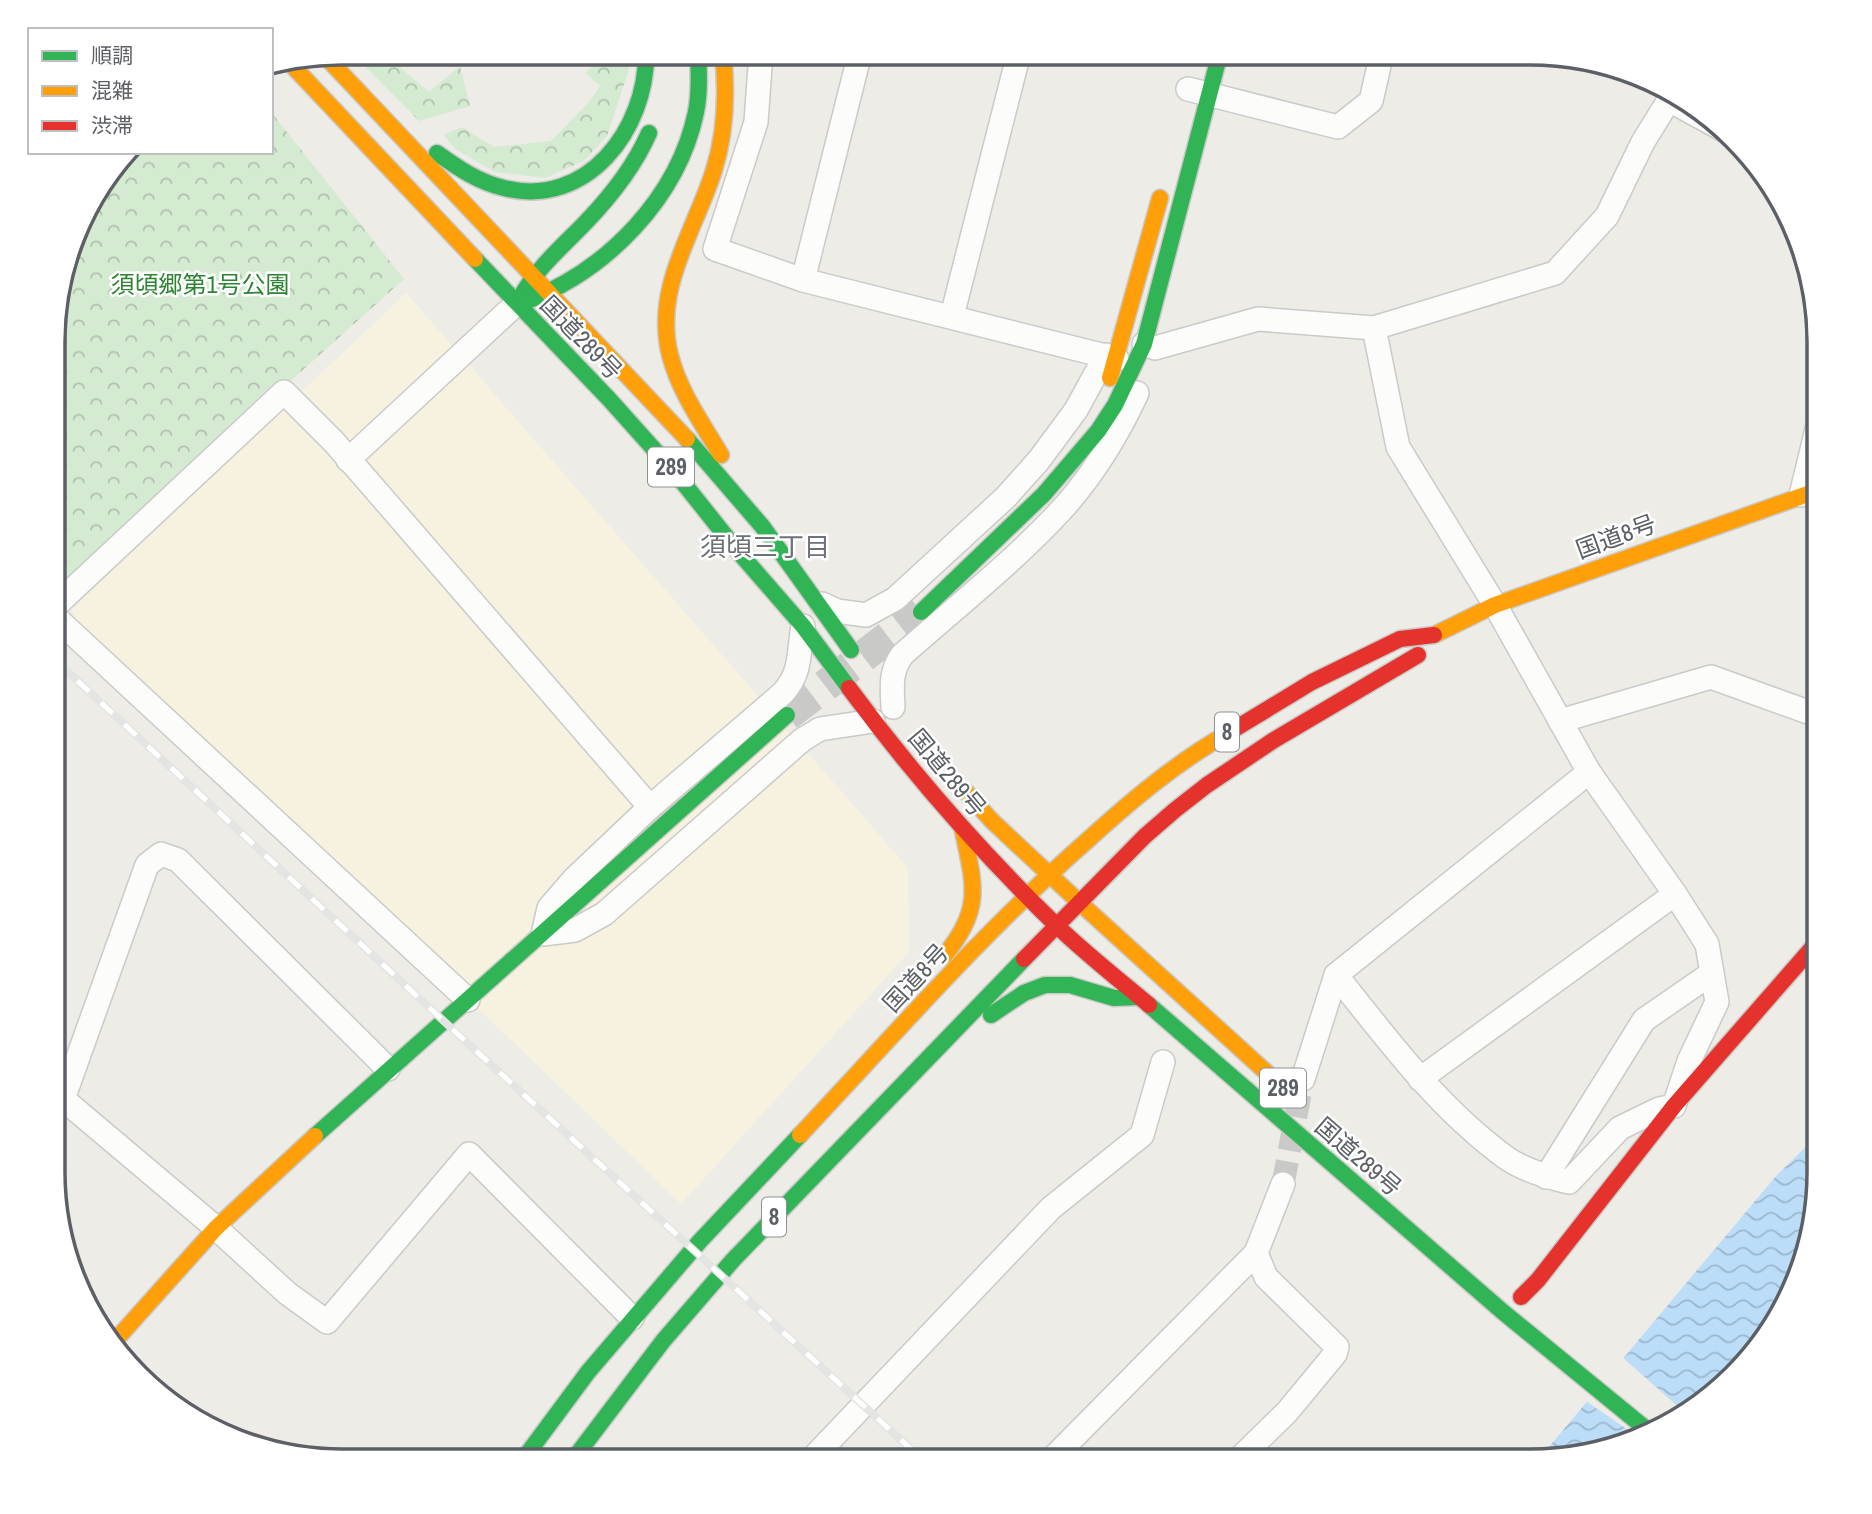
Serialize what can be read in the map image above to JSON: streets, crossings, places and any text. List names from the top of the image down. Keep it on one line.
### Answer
{"streets":{"main road":["国道289号","289","国道8号","8"]},"crossings":[["国道289号","国道8号"]],"districts":["須頃三丁目"],"parks":["須頃郷第1号公園"],"legend":["順調","混雑","渋滞"]}
